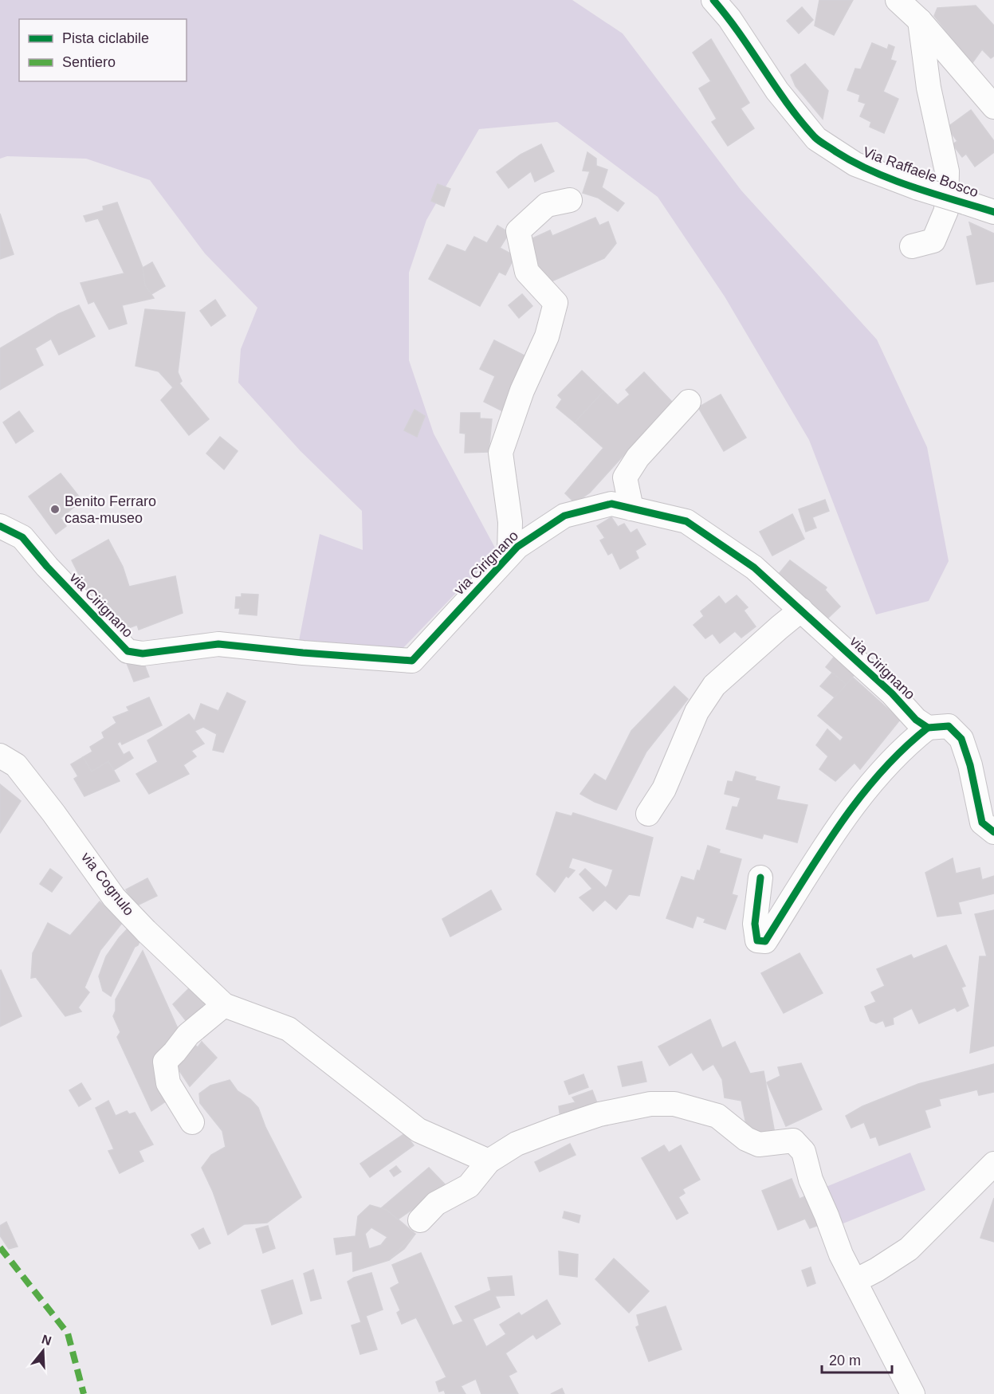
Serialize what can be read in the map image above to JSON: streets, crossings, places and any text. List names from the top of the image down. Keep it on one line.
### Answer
{"streets":{"street":["Via Raffaele Bosco","via Cirignano","via Cognulo"]},"places":["Benito Ferraro casa-museo"],"legend":["Pista ciclabile","Sentiero"],"scale_bar":"20 m","north":"top"}
